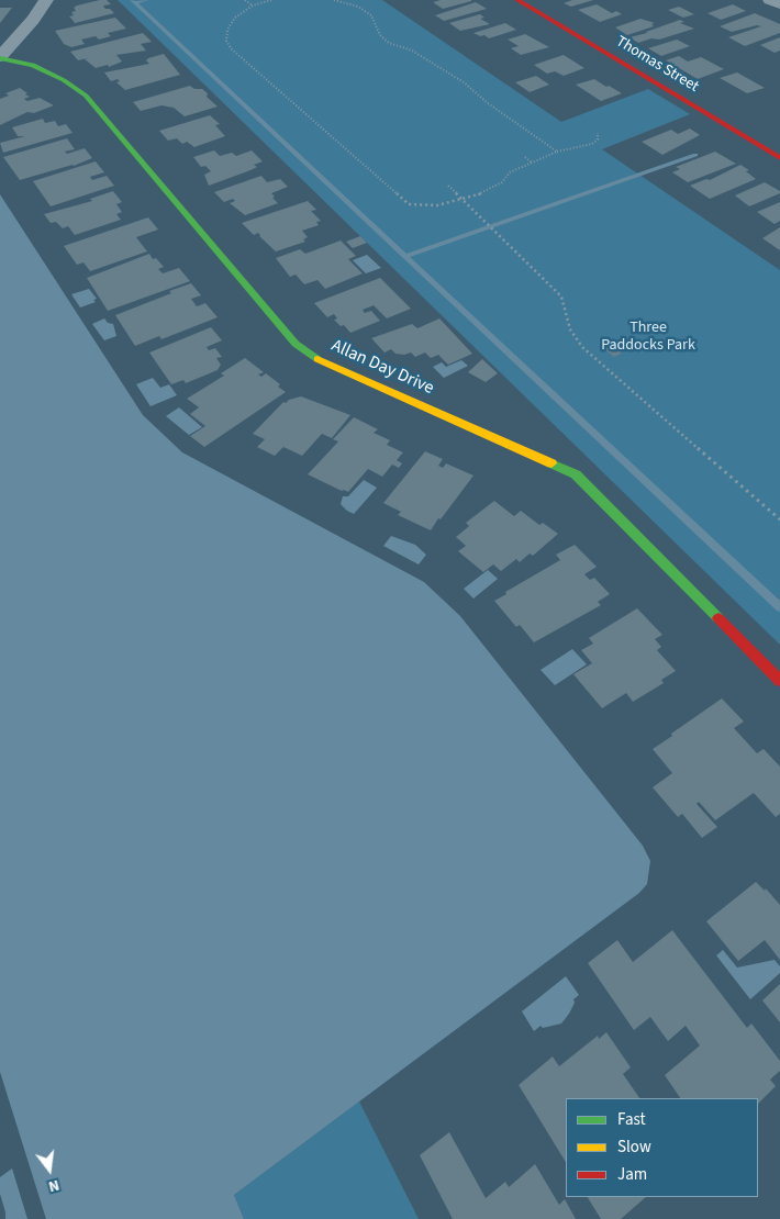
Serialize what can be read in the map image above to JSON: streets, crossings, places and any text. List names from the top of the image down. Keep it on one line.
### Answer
{"streets":{"street":["Thomas Street","Allan Day Drive"]},"parks":["Three Paddocks Park"],"legend":["Fast","Slow","Jam"],"north":"bottom"}
